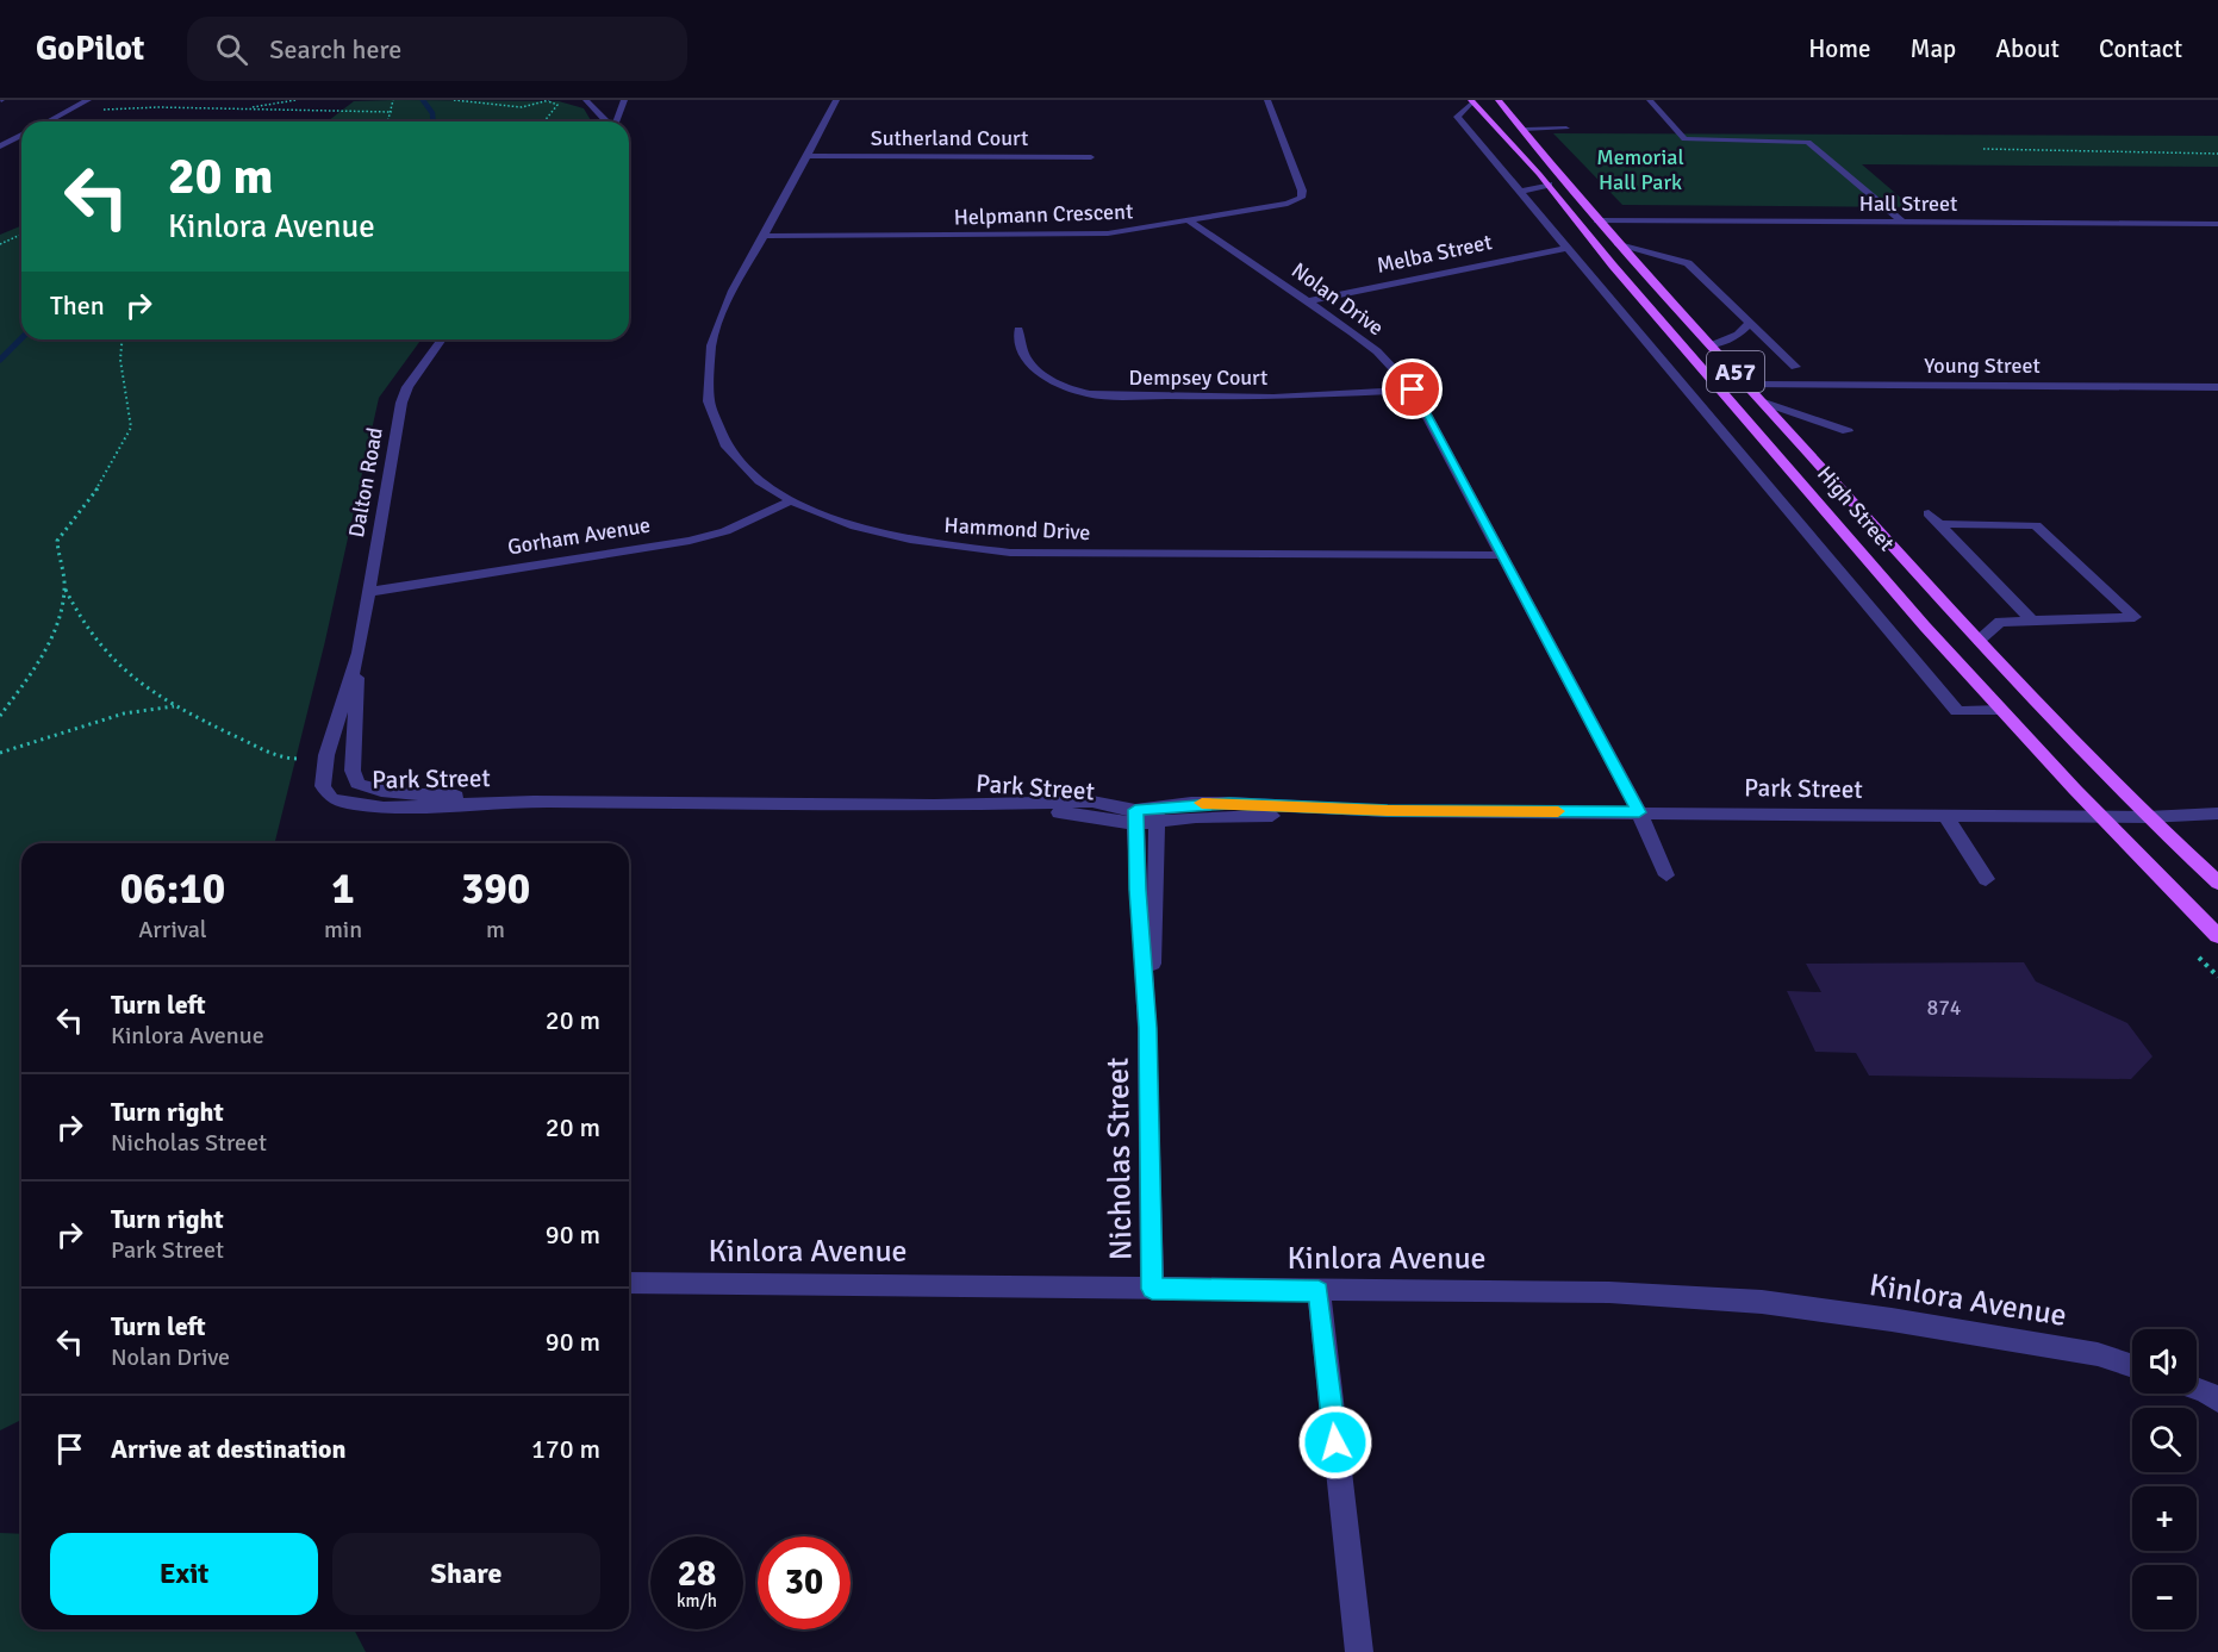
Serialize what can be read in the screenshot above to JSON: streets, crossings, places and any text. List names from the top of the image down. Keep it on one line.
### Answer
{"streets":{"main road":["A57","High Street"],"street":["Sutherland Court","Hall Street","Helpmann Crescent","Melba Street","Nolan Drive","Young Street","Dempsey Court","Dalton Road","Hammond Drive","Gorham Avenue","Park Street","Nicholas Street","Kinlora Avenue"]},"crossings":[["Sutherland Court","Hammond Drive"],["Hall Street","High Street"],["Helpmann Crescent","Nolan Drive"],["Helpmann Crescent","Hammond Drive"],["Melba Street","Nolan Drive"],["Nolan Drive","Dempsey Court"],["Nolan Drive","Hammond Drive"],["Nolan Drive","Park Street"],["Young Street","High Street"],["Dalton Road","Gorham Avenue"],["Dalton Road","Park Street"],["High Street","Park Street"],["Hammond Drive","Gorham Avenue"],["Park Street","Nicholas Street"],["Nicholas Street","Kinlora Avenue"]],"parks":["Memorial Hall Park"],"house_numbers":["874"],"page":{"header":"GoPilot","search":"Search here","nav":["Home","Map","About","Contact"],"turn":["20 m","Kinlora Avenue"],"then":"Then","eta":["06:10","Arrival","1","min","390","m"],"list":[{"name":"Turn left","note":"Kinlora Avenue","value":"20 m"},{"name":"Turn right","note":"Nicholas Street","value":"20 m"},{"name":"Turn right","note":"Park Street","value":"90 m"},{"name":"Turn left","note":"Nolan Drive","value":"90 m"},{"name":"Arrive at destination","value":"170 m"}],"map_buttons":["+","−"],"buttons":["Exit","Share"],"speed":"28 km/h","limit":"30"}}
